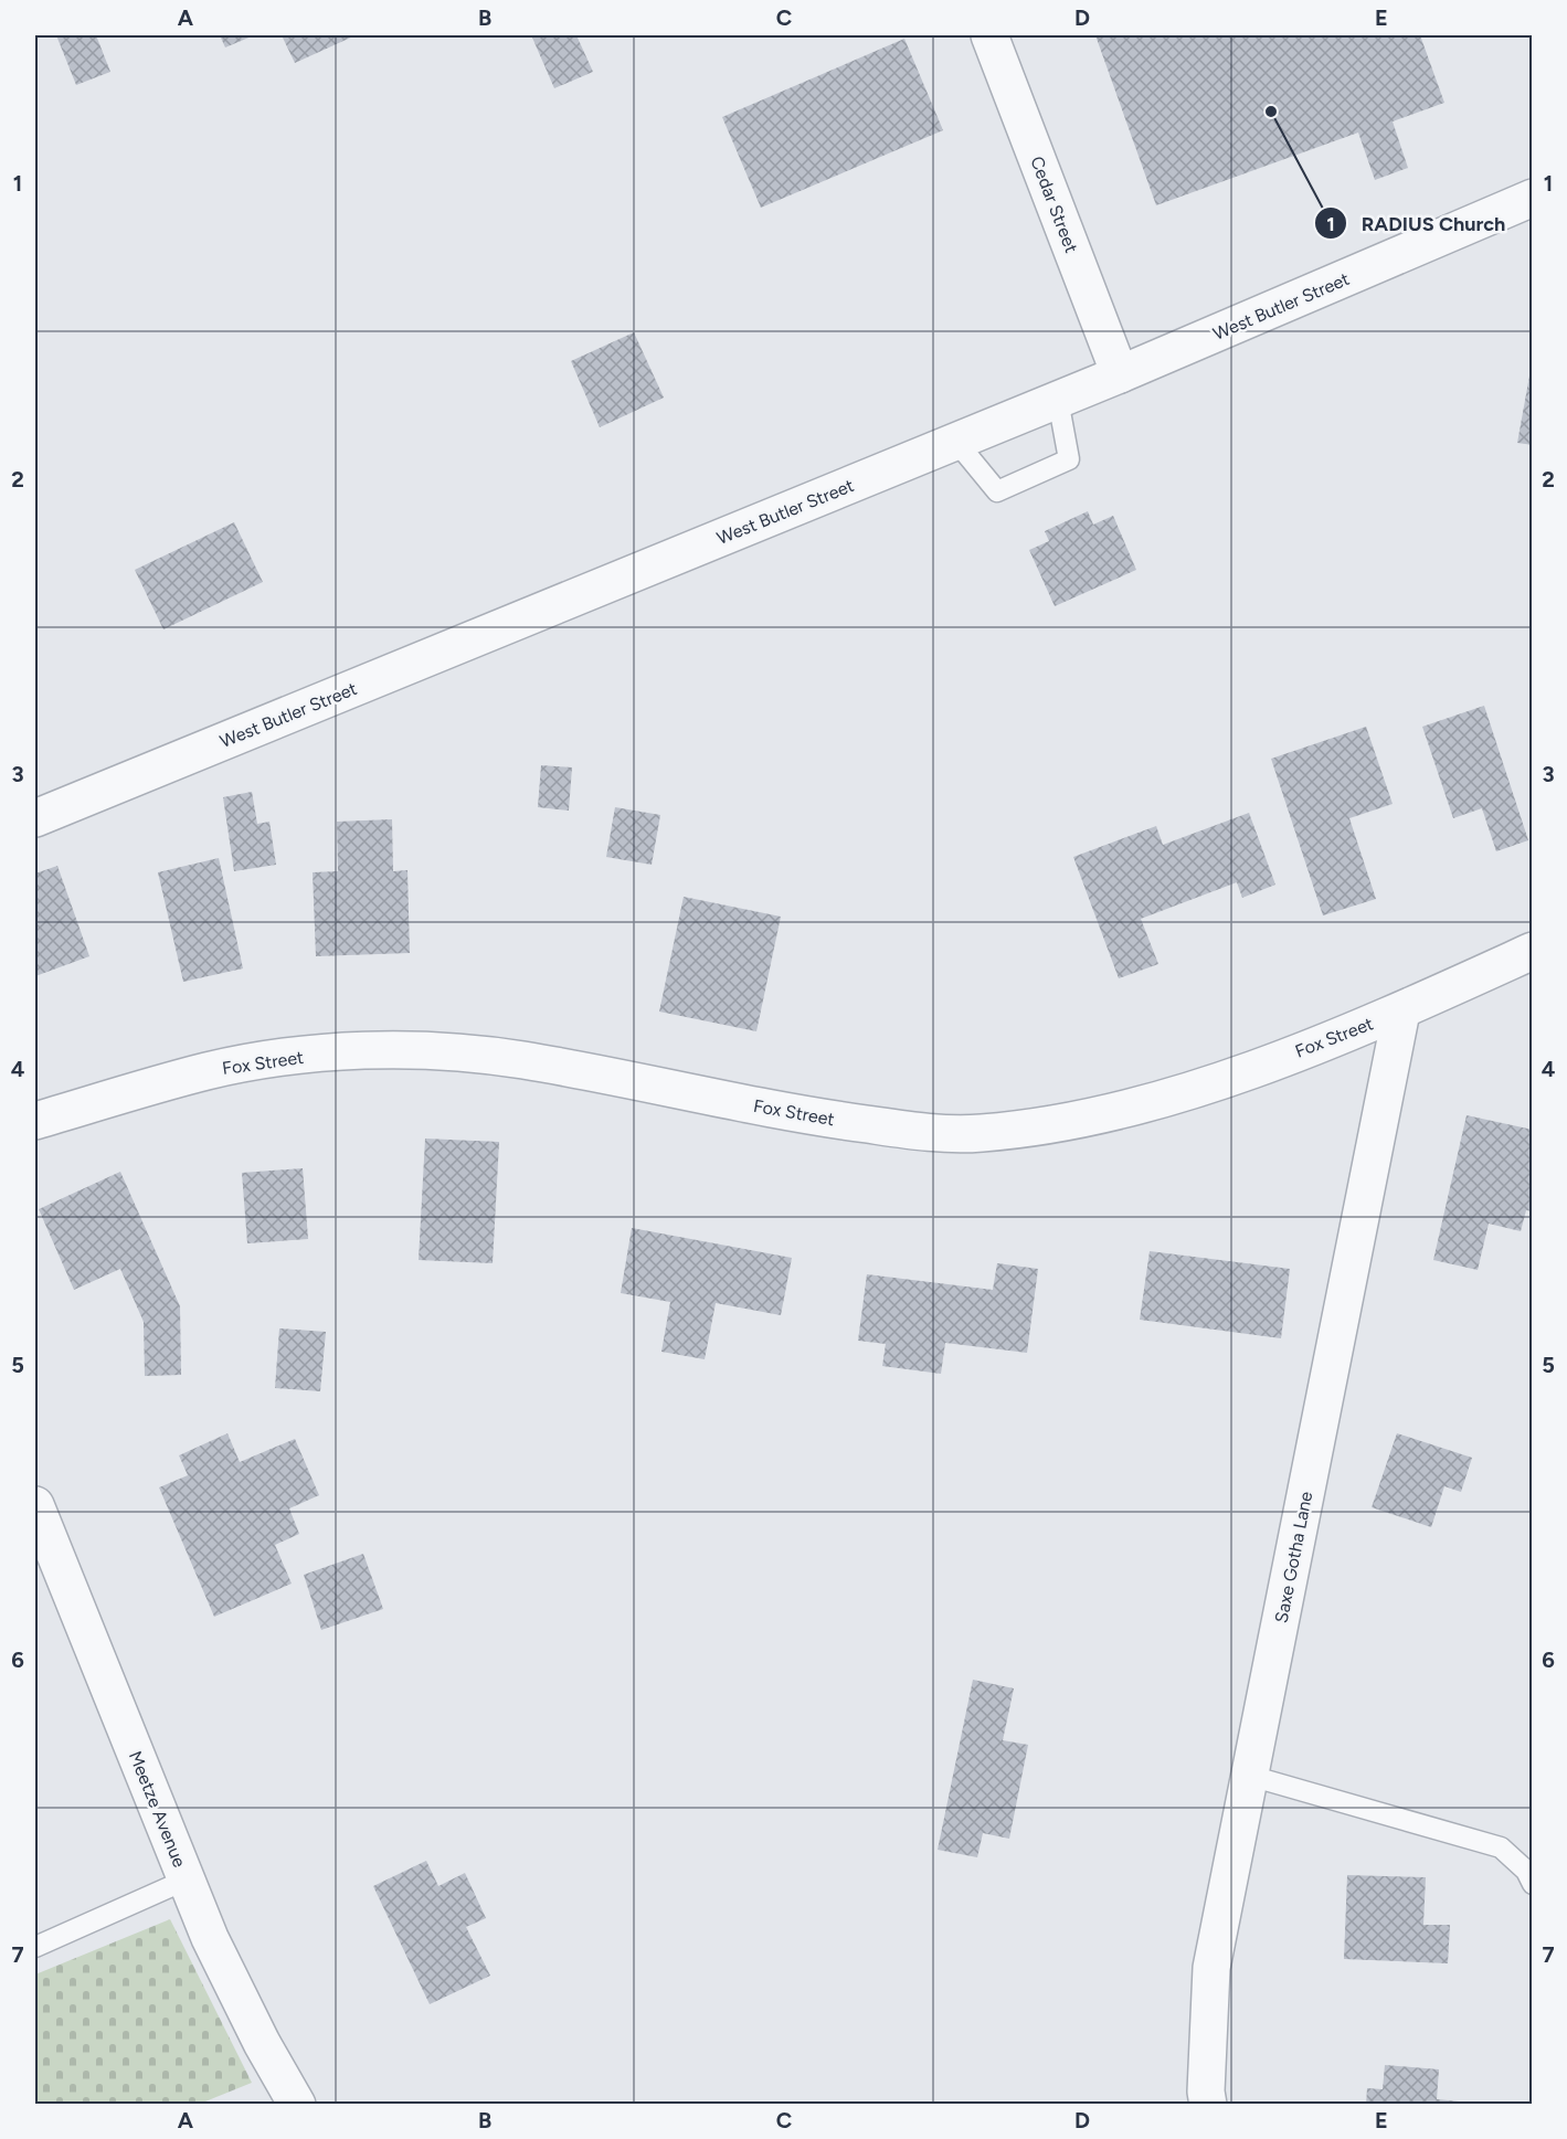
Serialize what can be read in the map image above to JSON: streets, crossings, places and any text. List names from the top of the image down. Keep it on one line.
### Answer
{"streets":{"street":["Cedar Street","West Butler Street","Fox Street","Saxe Gotha Lane","Meetze Avenue"]},"crossings":[["Cedar Street","West Butler Street"],["Fox Street","Saxe Gotha Lane"]],"places":["RADIUS Church"],"grid":{"columns":["A","B","C","D","E"],"rows":["1","2","3","4","5","6","7"]}}
